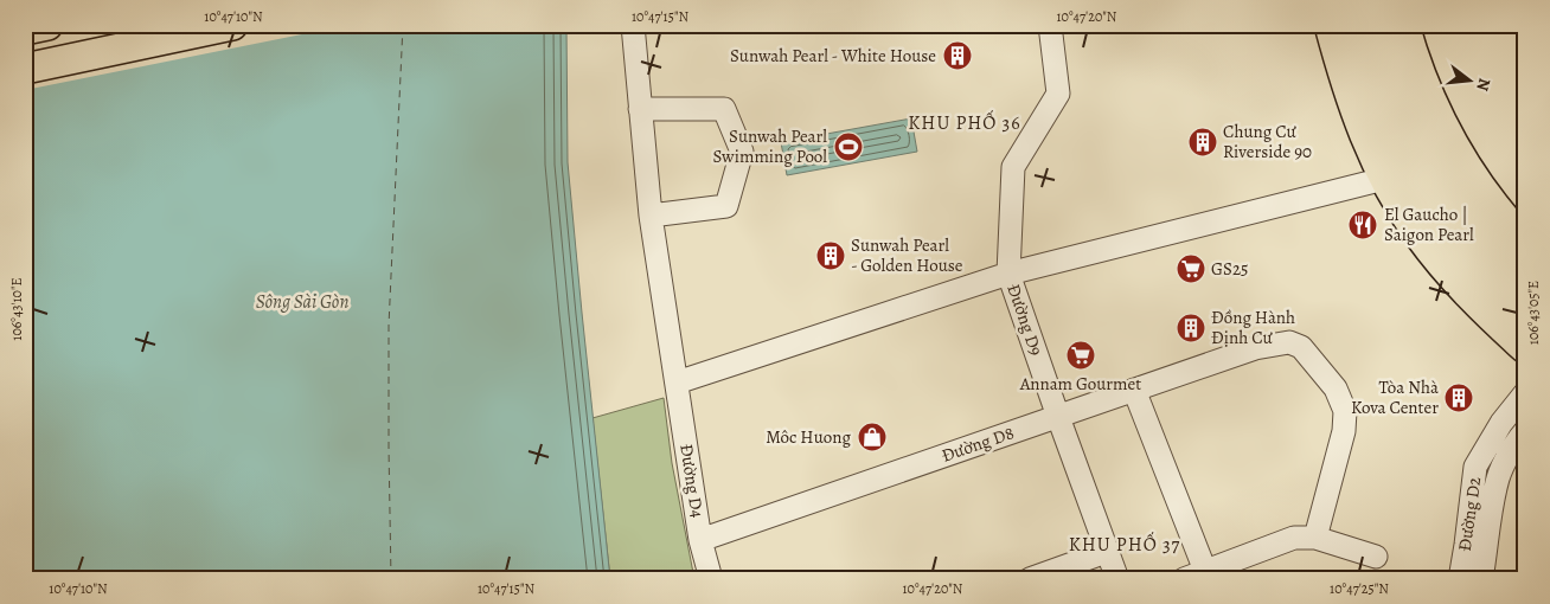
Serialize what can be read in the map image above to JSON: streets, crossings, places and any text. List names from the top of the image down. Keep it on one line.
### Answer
{"streets":{"street":["Đường D9","Đường D8","Đường D4","Đường D2"]},"crossings":[["Đường D9","Đường D8"],["Đường D8","Đường D4"]],"districts":["KHU PHỐ 36","KHU PHỐ 37"],"water":["Sông Sài Gòn"],"places":{"building":["Sunwah Pearl - White House","Chung Cư Riverside 90","Sunwah Pearl - Golden House","Đồng Hành Định Cư","Tòa Nhà Kova Center"],"sports":["Sunwah Pearl Swimming Pool"],"restaurant":["El Gaucho | Saigon Pearl"],"supermarket":["GS25","Annam Gourmet"],"shop":["Môc Huong"]},"north":"right","coordinates":["10°47'10\"N","10°47'15\"N","10°47'20\"N","106°43'10\"E","106°43'05\"E","10°47'25\"N"]}
